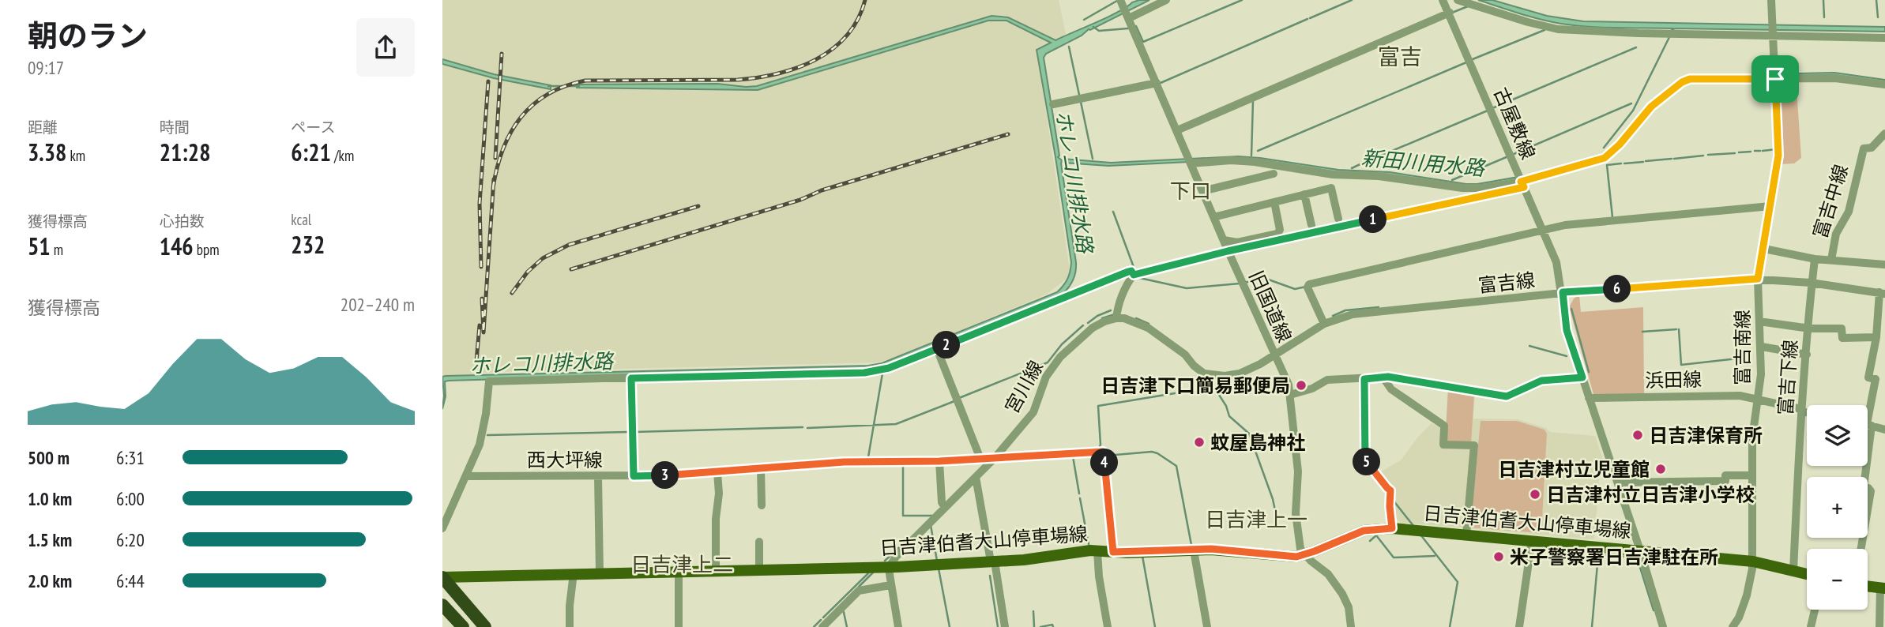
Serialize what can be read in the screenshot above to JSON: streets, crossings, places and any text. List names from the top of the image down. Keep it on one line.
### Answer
{"streets":{"main road":["日吉津伯耆大山停車場線"],"street":["古屋敷線","富吉中線","富吉線","旧国道線","富吉南線","富吉下線","浜田線","宮川線","西大坪線"]},"crossings":[["古屋敷線","富吉線"],["古屋敷線","浜田線"],["古屋敷線","日吉津伯耆大山停車場線"],["富吉線","旧国道線"],["富吉線","富吉南線"],["富吉線","富吉下線"],["旧国道線","日吉津伯耆大山停車場線"],["富吉南線","浜田線"],["富吉南線","日吉津伯耆大山停車場線"],["富吉下線","浜田線"],["富吉下線","日吉津伯耆大山停車場線"],["宮川線","西大坪線"],["宮川線","日吉津伯耆大山停車場線"],["西大坪線","日吉津伯耆大山停車場線"]],"districts":["富吉","下口","日吉津上一","日吉津上二"],"water":["新田川用水路","ホレコ川排水路"],"places":["日吉津下口簡易郵便局","日吉津保育所","蚊屋島神社","日吉津村立児童館","日吉津村立日吉津小学校","米子警察署日吉津駐在所"],"page":{"heading":["朝のラン","09:17"],"stats":[["距離","3.38 km"],["時間","21:28"],["ペース","6:21 /km"],["獲得標高","51 m"],["心拍数","146 bpm"],["kcal","232"]],"pins":["1","6","2","5","4","3"],"chart":["獲得標高","202–240 m"],"map_buttons":["+","−"],"list":[{"name":"500 m","note":"6:31"},{"name":"1.0 km","note":"6:00"},{"name":"1.5 km","note":"6:20"},{"name":"2.0 km","note":"6:44"}]}}
